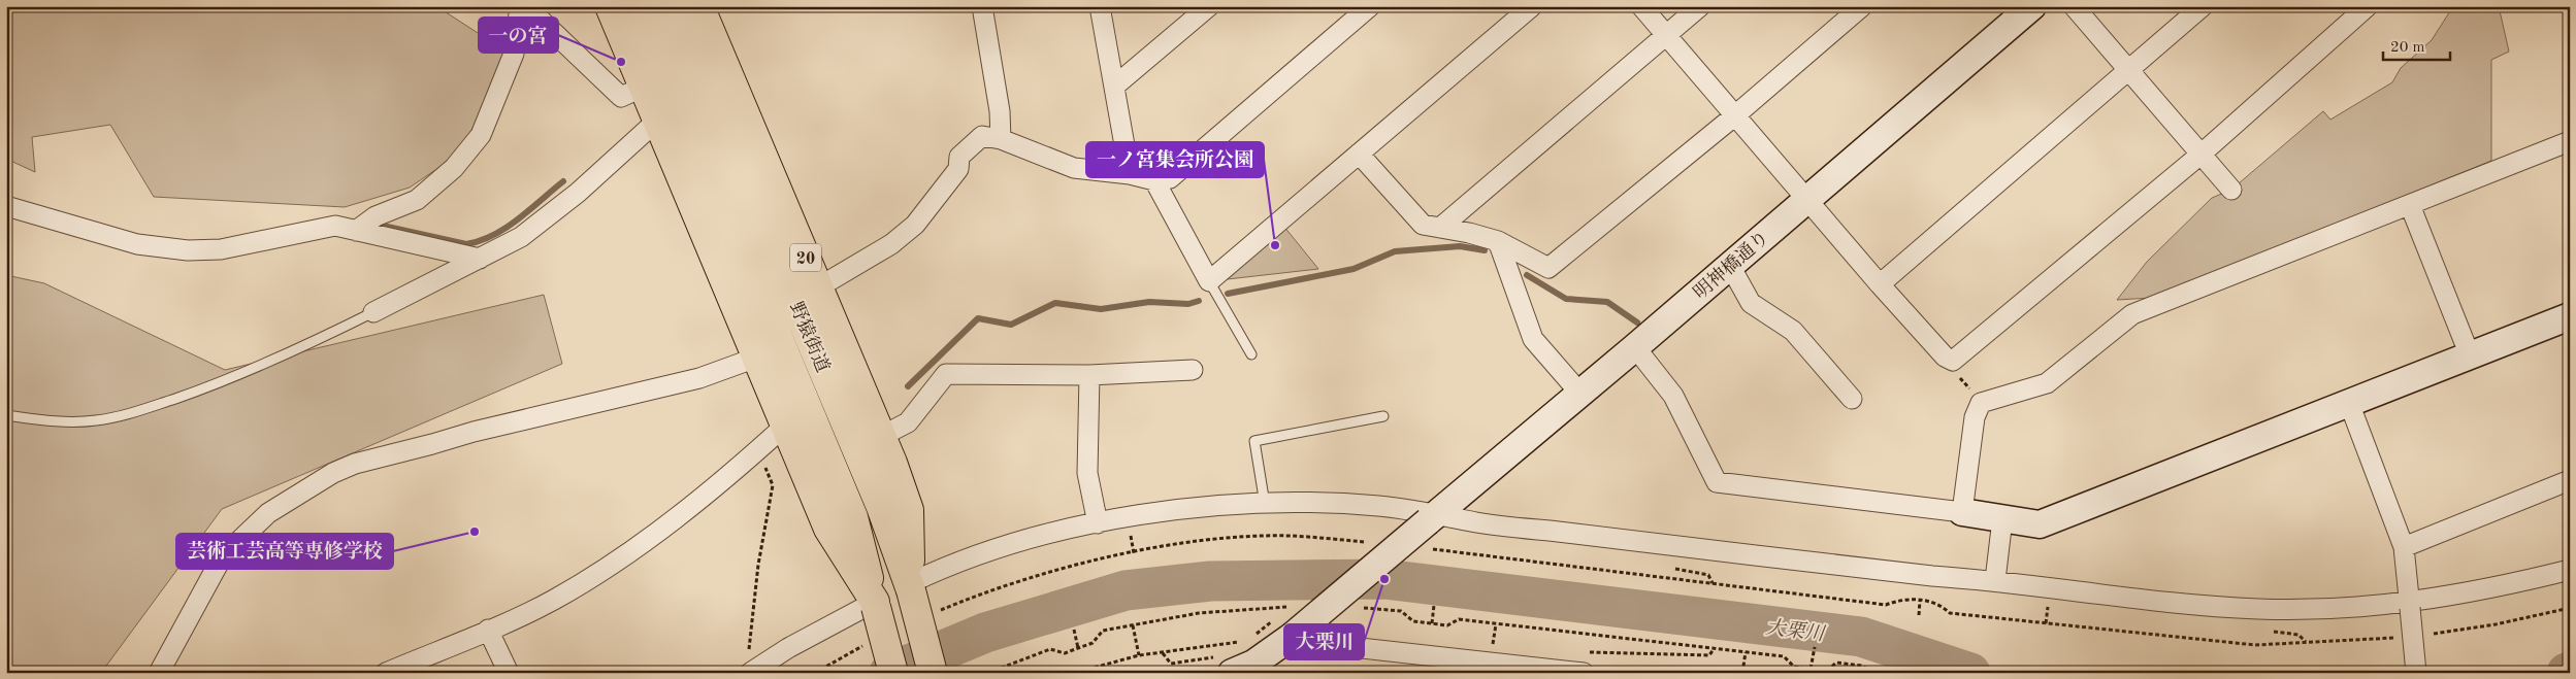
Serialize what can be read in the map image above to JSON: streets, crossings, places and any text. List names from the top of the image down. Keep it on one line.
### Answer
{"streets":{"main road":["20","野猿街道"],"street":["明神橋通り"]},"crossings":[["20","野猿街道"]],"water":["大栗川"],"places":["一の宮","一ノ宮集会所公園","芸術工芸高等専修学校","大栗川"],"scale_bar":"20 m"}
